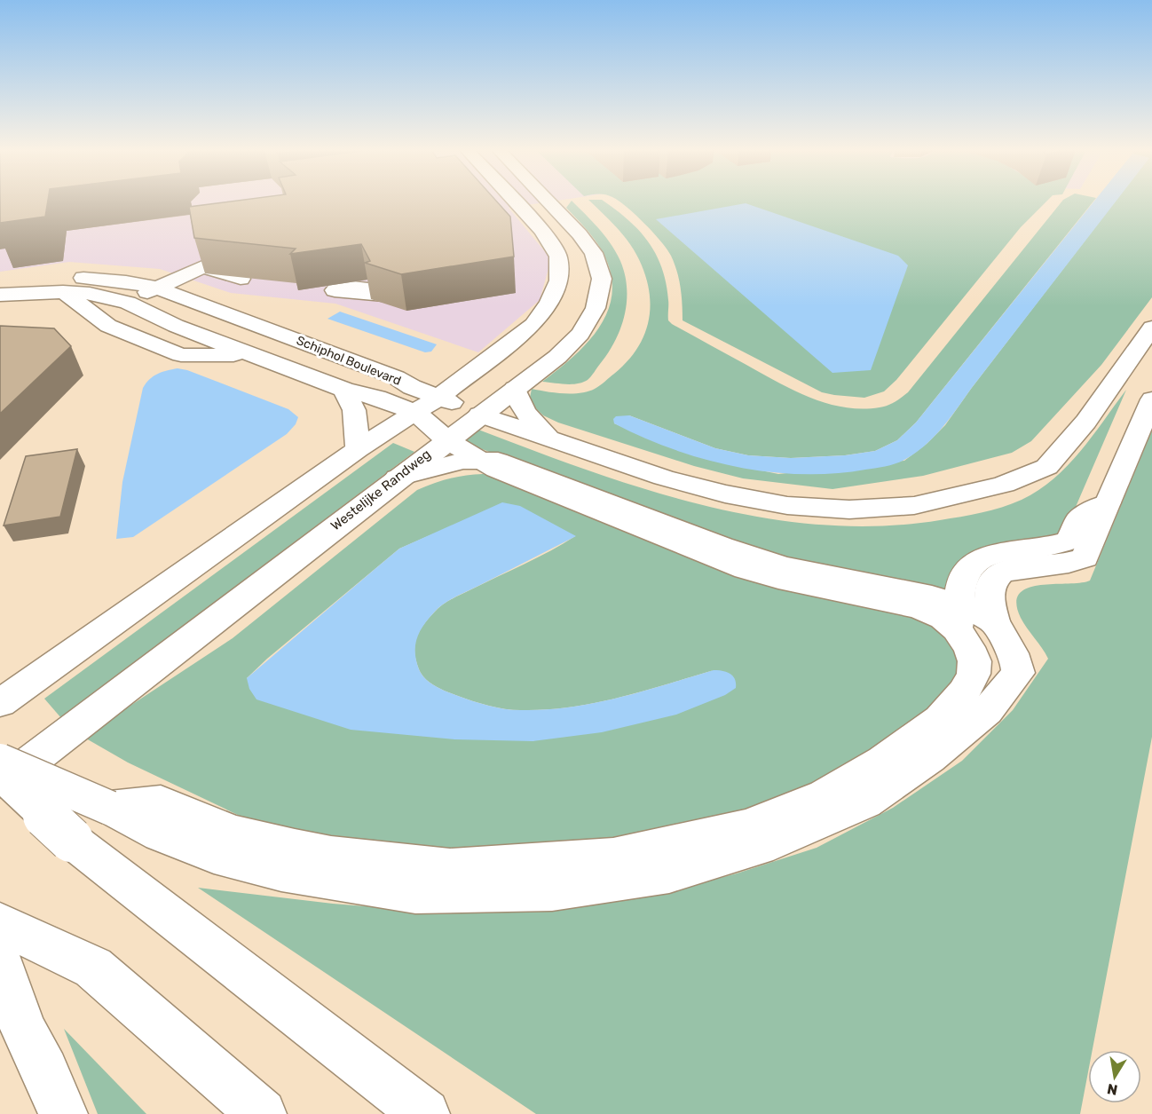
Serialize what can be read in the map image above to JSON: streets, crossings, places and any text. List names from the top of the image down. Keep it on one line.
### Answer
{"streets":{"main road":["Schiphol Boulevard","Westelijke Randweg"]},"crossings":[["Schiphol Boulevard","Westelijke Randweg"]],"north":"bottom"}
